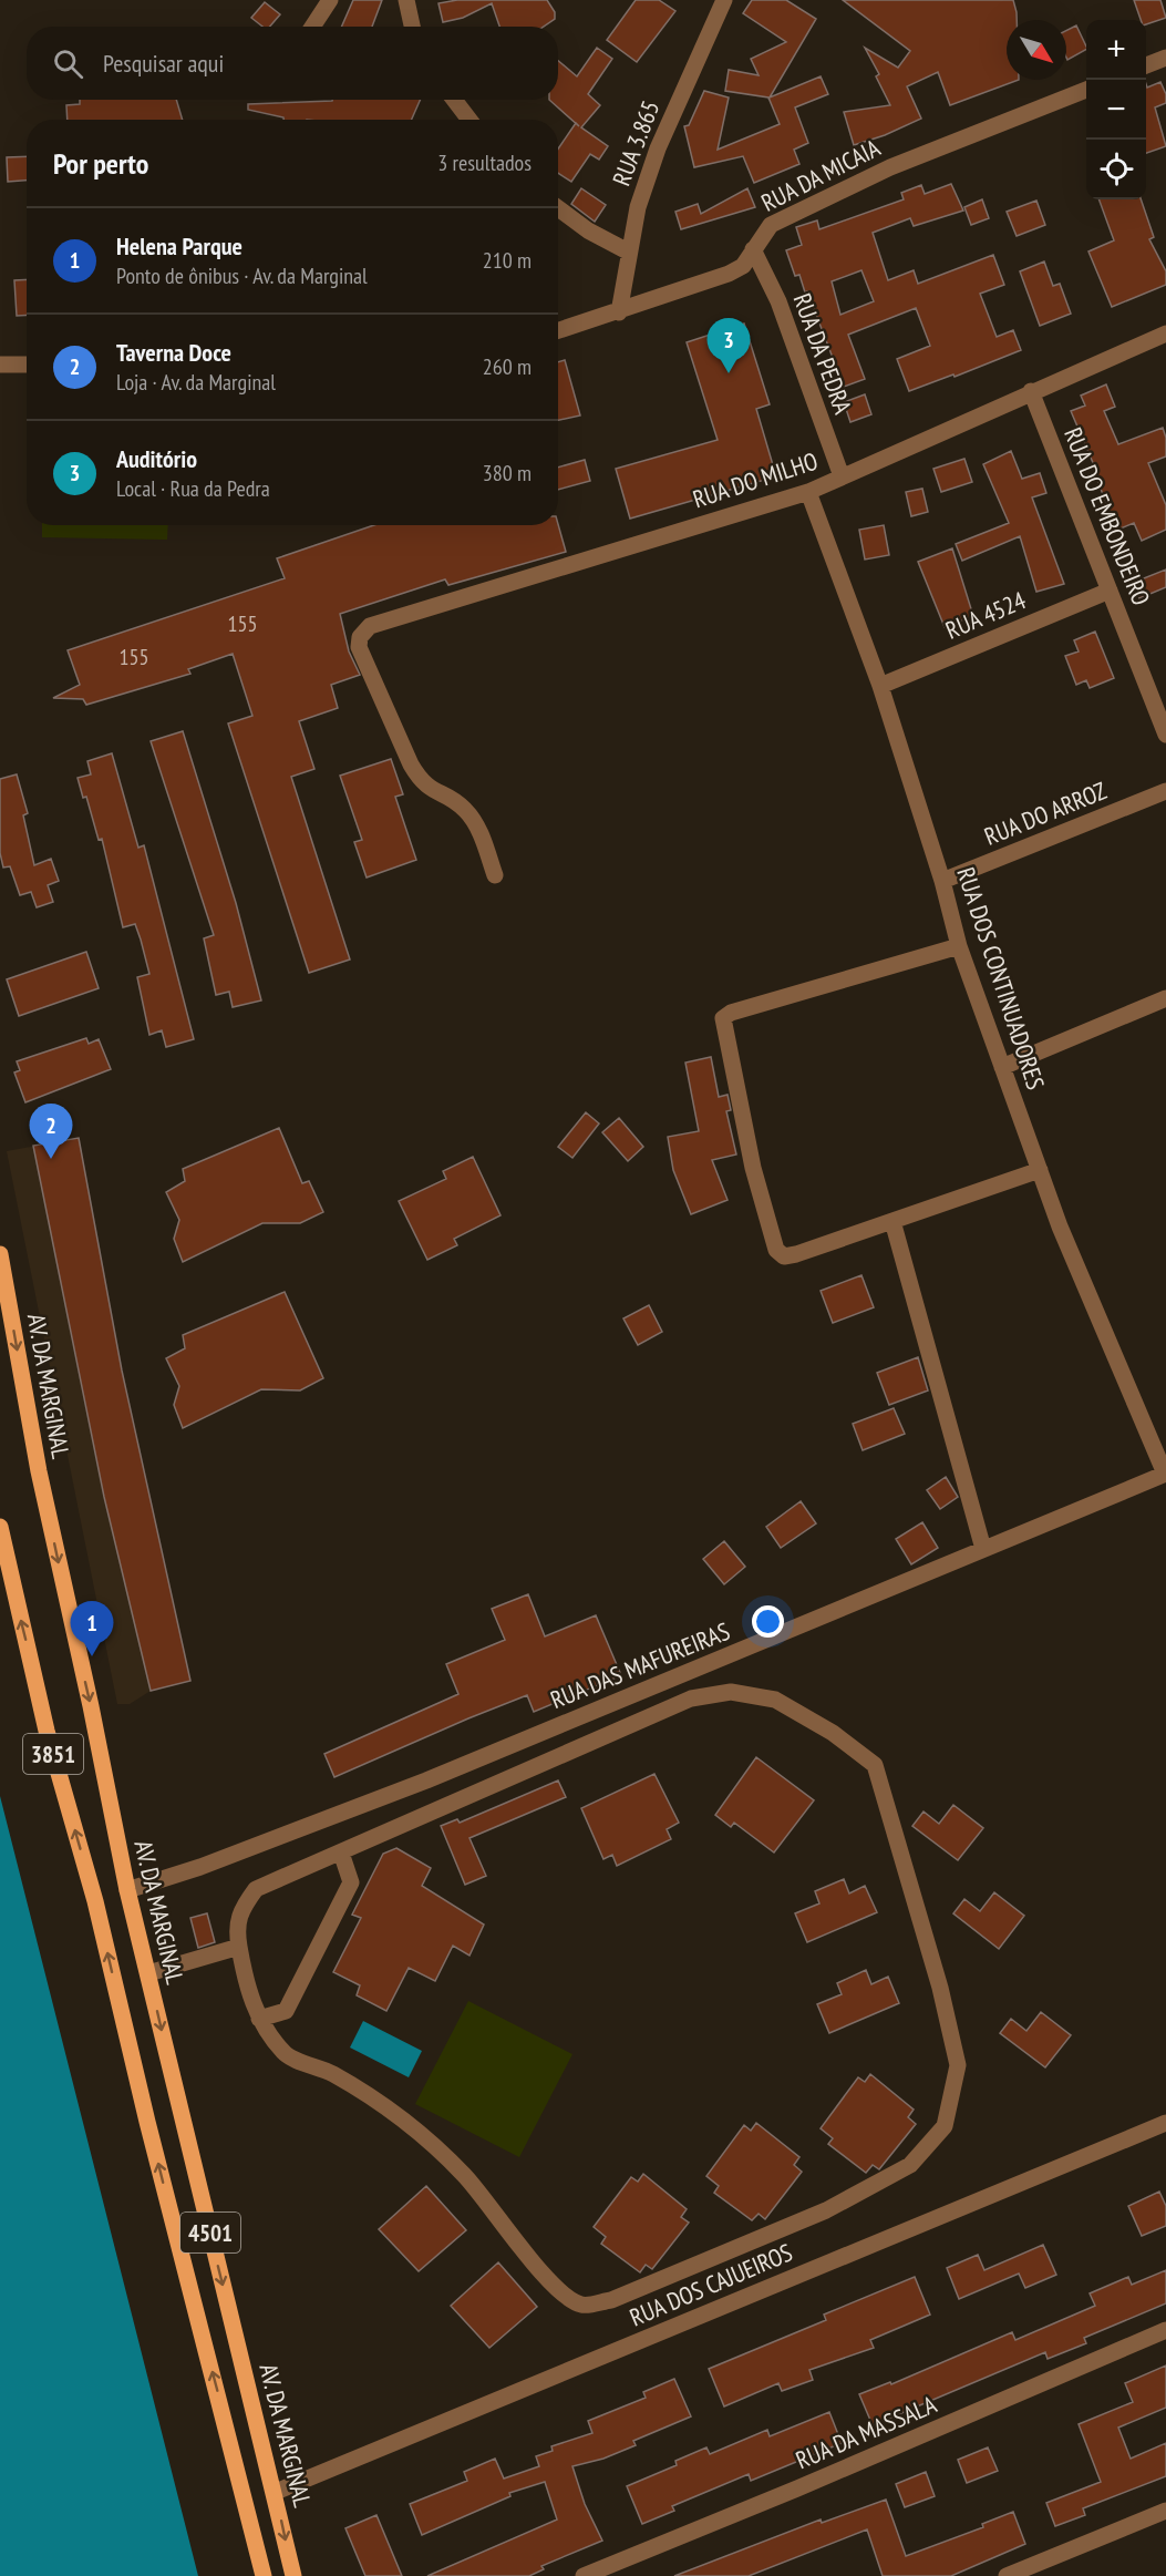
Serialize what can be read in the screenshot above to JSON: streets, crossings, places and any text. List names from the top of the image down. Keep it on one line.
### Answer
{"streets":{"main road":["AV. DA MARGINAL","3851","4501"],"street":["RUA 3.865","RUA DA MICAIA","RUA DA PEDRA","RUA DO MILHO","RUA DO EMBONDEIRO","RUA 4524","RUA DO ARROZ","RUA DOS CONTINUADORES","RUA DAS MAFUREIRAS","RUA DOS CAJUEIROS","RUA DA MASSALA"]},"crossings":[["RUA 3.865","RUA DA MICAIA"],["RUA DA MICAIA","RUA DA PEDRA"],["RUA DA PEDRA","RUA DO MILHO"],["RUA DO MILHO","RUA DO EMBONDEIRO"],["RUA DO MILHO","RUA DOS CONTINUADORES"],["RUA DO EMBONDEIRO","RUA 4524"],["RUA 4524","RUA DOS CONTINUADORES"],["RUA DO ARROZ","RUA DOS CONTINUADORES"],["RUA DOS CONTINUADORES","RUA DAS MAFUREIRAS"],["AV. DA MARGINAL","RUA DAS MAFUREIRAS"],["AV. DA MARGINAL","RUA DOS CAJUEIROS"],["3851","4501"]],"house_numbers":["155","155"],"north":"bottom right","page":{"map_buttons":["+","−"],"search":"Pesquisar aqui","heading":["Por perto","3 resultados"],"list":[{"mark":"1","name":"Helena Parque","note":"Ponto de ônibus · Av. da Marginal","value":"210 m"},{"mark":"2","name":"Taverna Doce","note":"Loja · Av. da Marginal","value":"260 m"},{"mark":"3","name":"Auditório","note":"Local · Rua da Pedra","value":"380 m"}],"pins":["3","2","1"]}}
